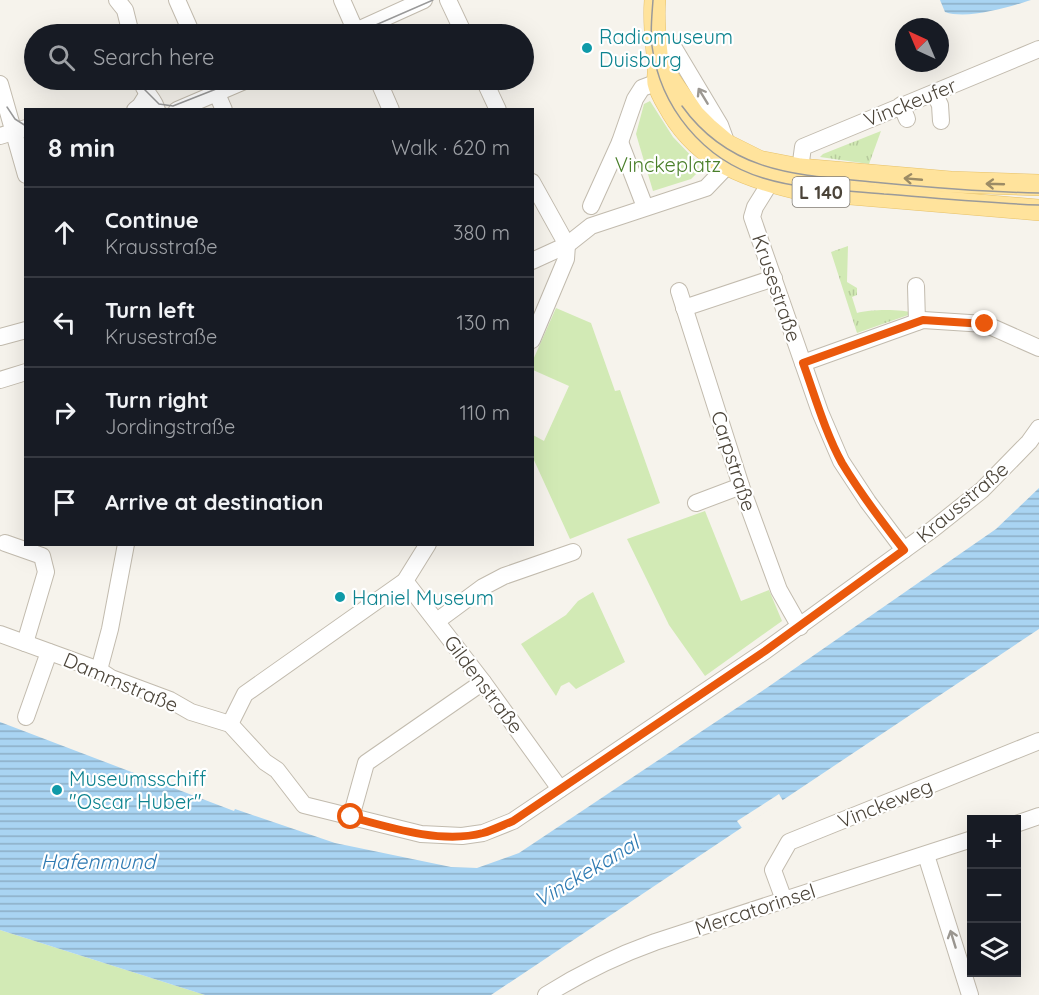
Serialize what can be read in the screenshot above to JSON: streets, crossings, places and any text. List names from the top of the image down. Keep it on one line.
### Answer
{"streets":{"main road":["L 140"],"street":["Vinckeufer","Krusestraße","Carpstraße","Krausstraße","Dammstraße","Gildenstraße","Vinckeweg","Mercatorinsel"]},"crossings":[["Vinckeufer","L 140"],["L 140","Krusestraße"],["Krusestraße","Krausstraße"],["Carpstraße","Krausstraße"],["Krausstraße","Dammstraße"],["Krausstraße","Gildenstraße"],["Vinckeweg","Mercatorinsel"]],"water":["Hafenmund","Vinckekanal"],"parks":["Vinckeplatz"],"places":["Radiomuseum Duisburg","Haniel Museum","Museumsschiff \"Oscar Huber\""],"north":"top left","page":{"search":"Search here","heading":["8 min","Walk · 620 m"],"list":[["Continue","Krausstraße","380 m"],["Turn left","Krusestraße","130 m"],["Turn right","Jordingstraße","110 m"],"Arrive at destination"],"map_buttons":["+","−"]}}
